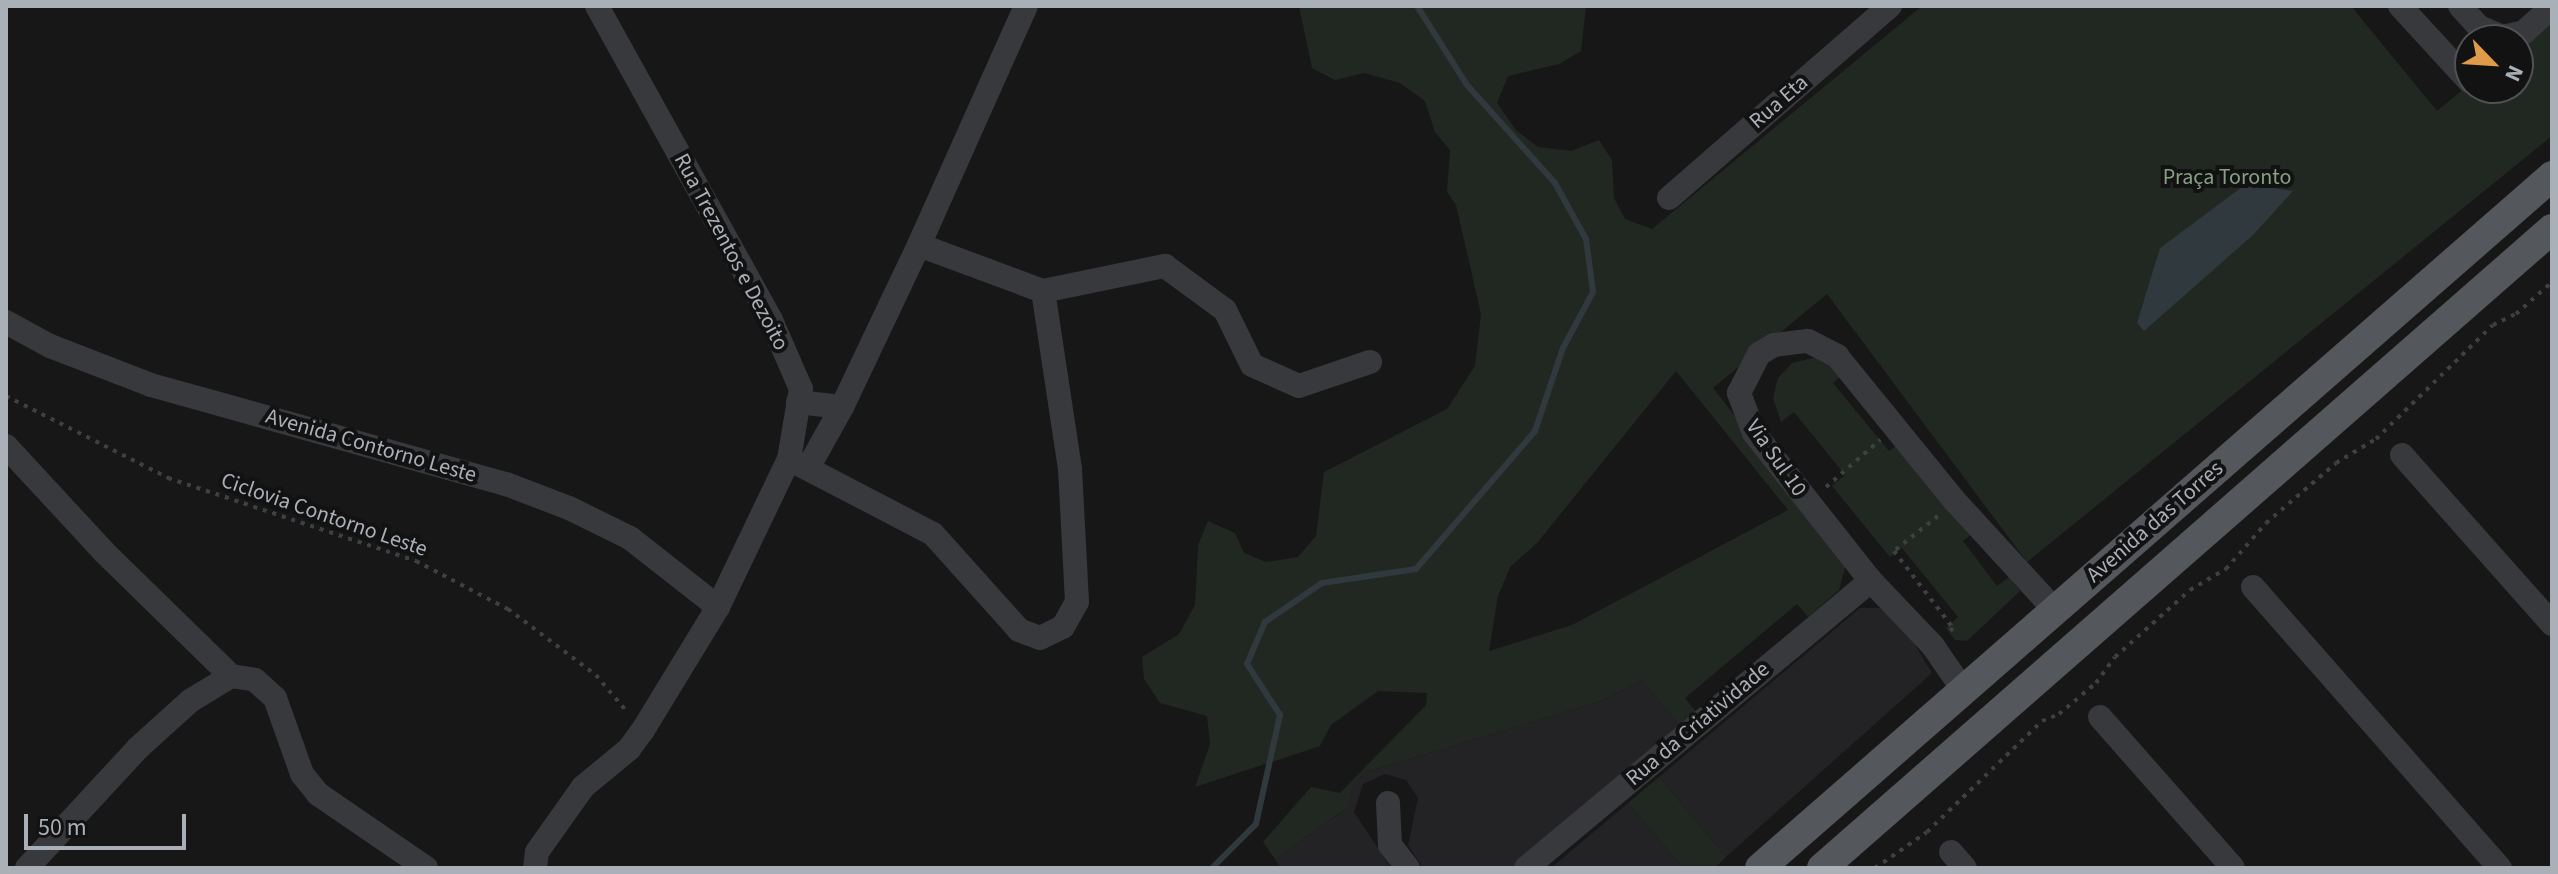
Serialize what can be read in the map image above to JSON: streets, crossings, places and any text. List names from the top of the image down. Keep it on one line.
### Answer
{"streets":{"main road":["Avenida das Torres"],"street":["Rua Eta","Rua Trezentos e Dezoito","Avenida Contorno Leste","Via Sul 10","Rua da Criatividade"],"path":["Ciclovia Contorno Leste"]},"crossings":[["Rua Trezentos e Dezoito","Avenida Contorno Leste"],["Rua Trezentos e Dezoito","Ciclovia Contorno Leste"],["Via Sul 10","Avenida das Torres"],["Via Sul 10","Rua da Criatividade"]],"parks":["Praça Toronto"],"scale_bar":"50 m","north":"bottom right"}
